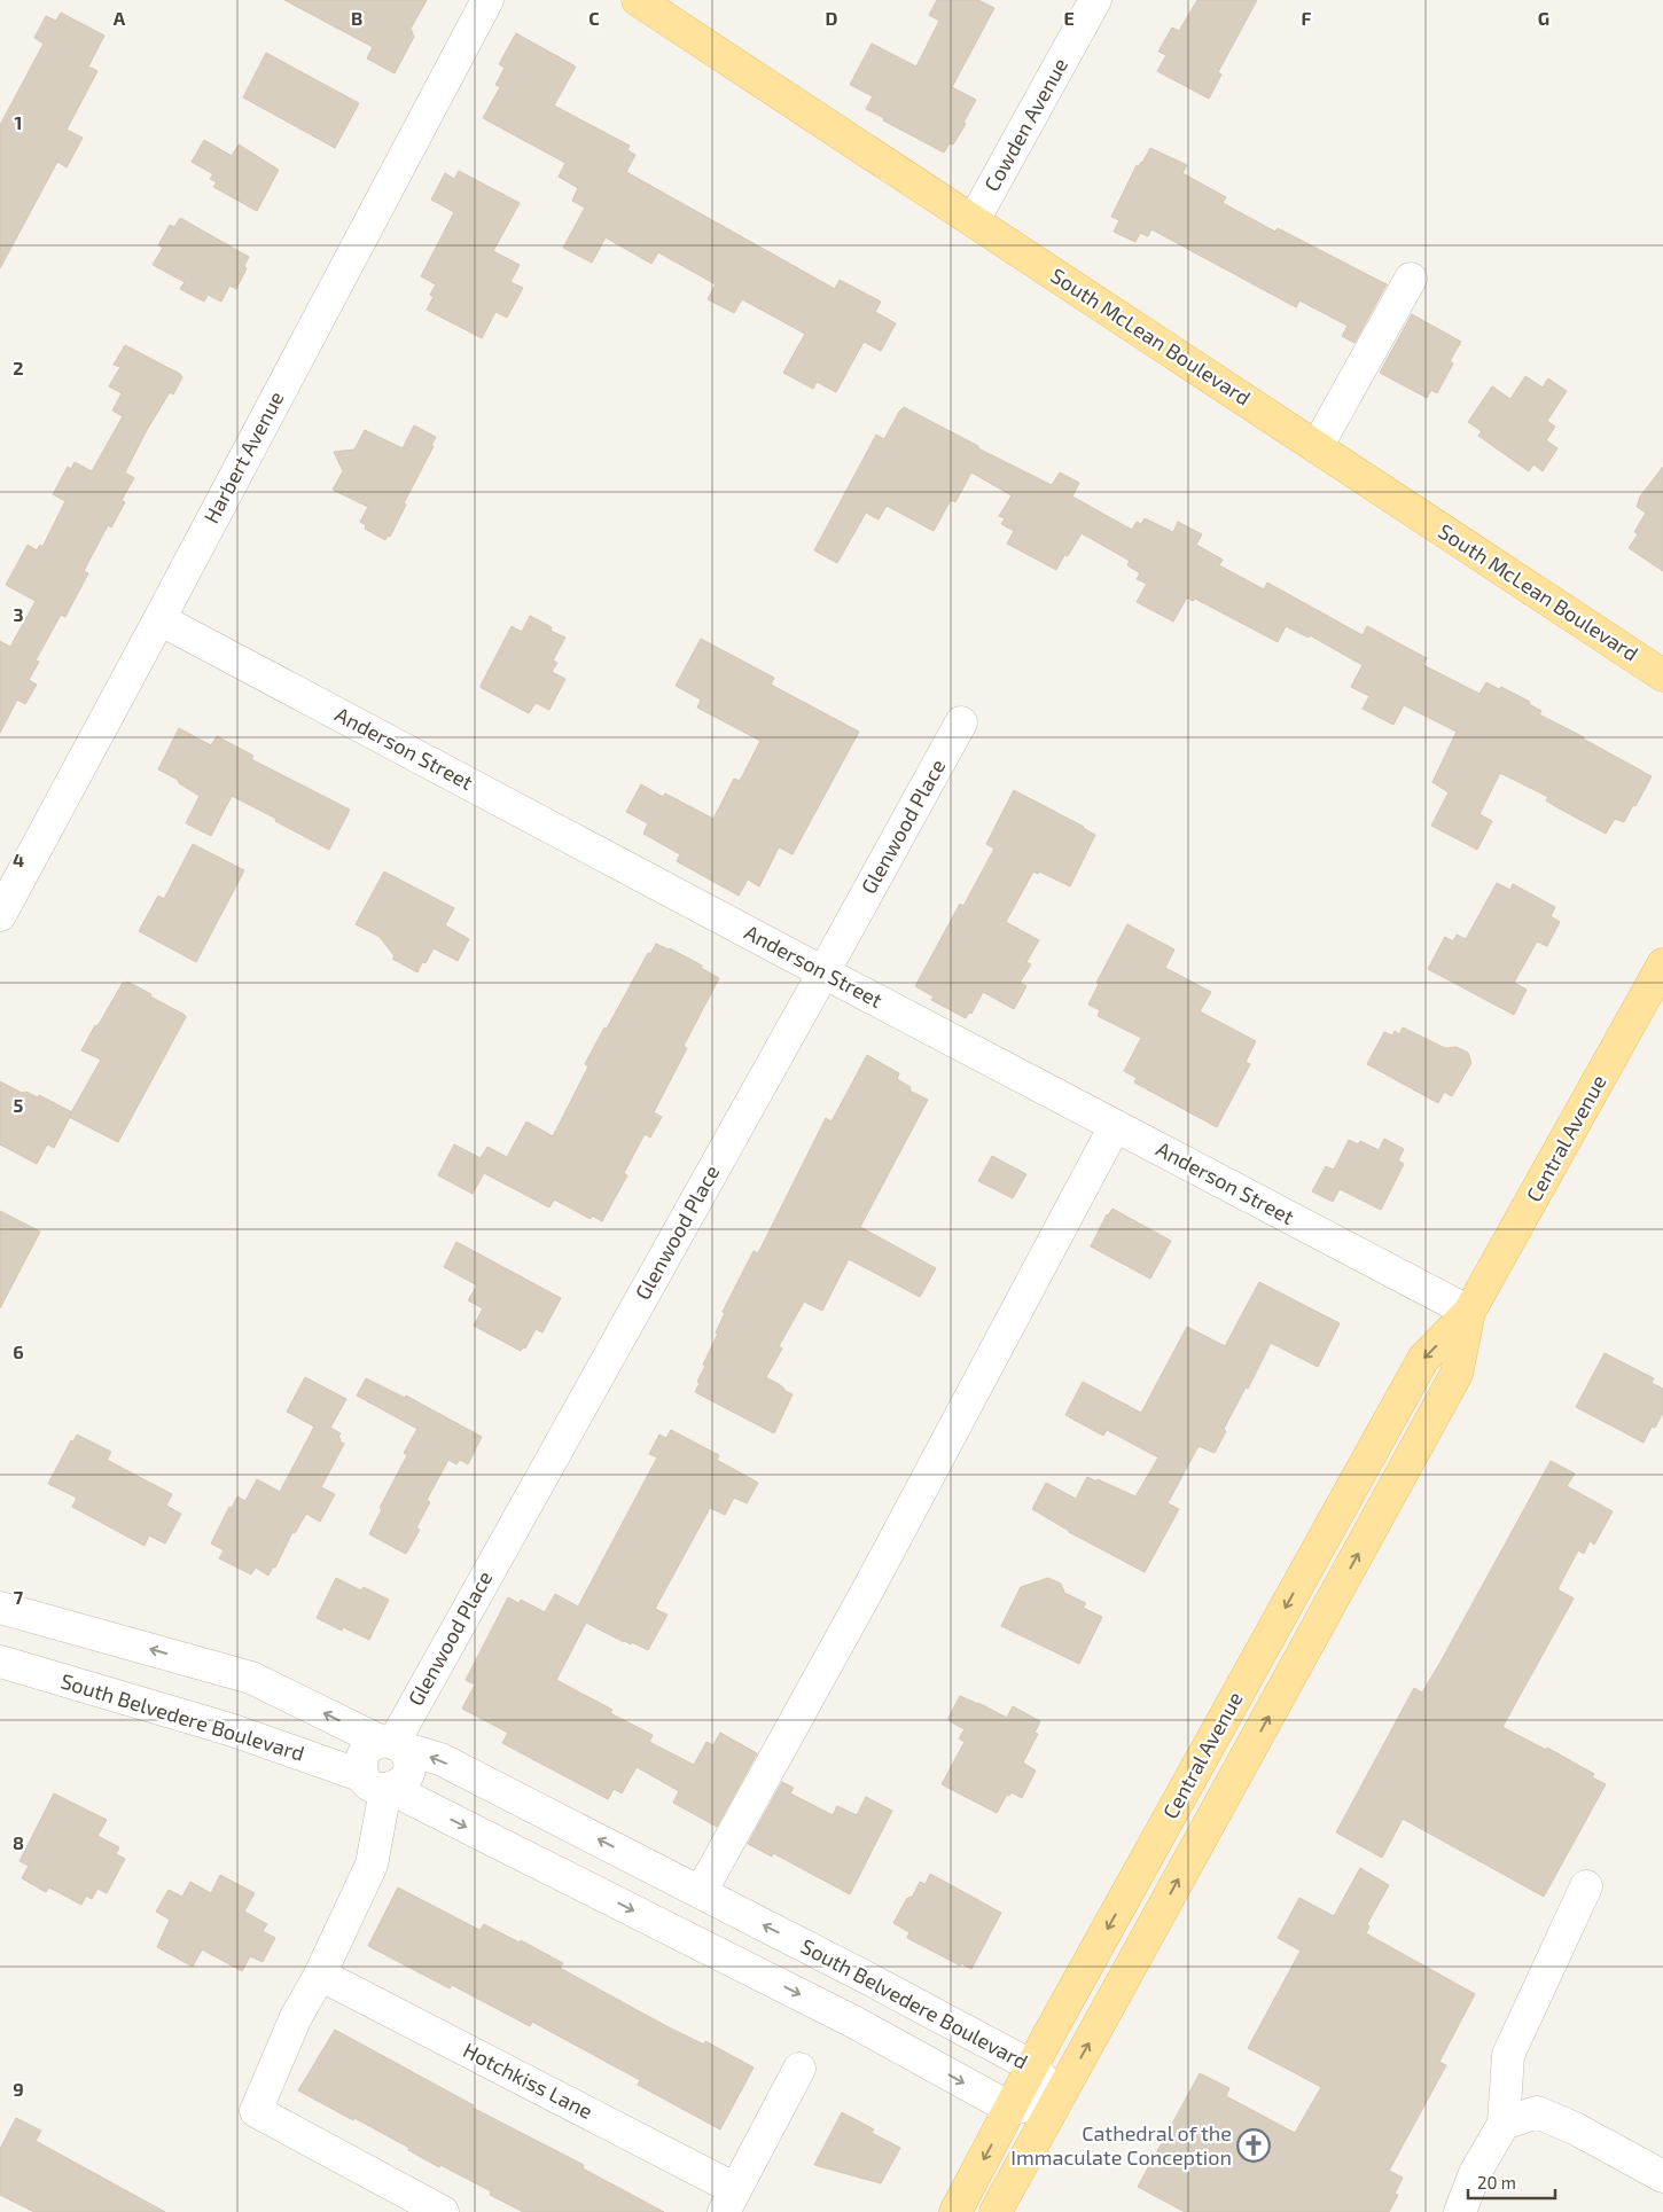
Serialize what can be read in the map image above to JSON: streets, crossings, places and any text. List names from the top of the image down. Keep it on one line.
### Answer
{"streets":{"main road":["South McLean Boulevard","Central Avenue"],"street":["Cowden Avenue","Harbert Avenue","Anderson Street","Glenwood Place","South Belvedere Boulevard","Hotchkiss Lane"]},"crossings":[["Cowden Avenue","South McLean Boulevard"],["Harbert Avenue","Anderson Street"],["Anderson Street","Glenwood Place"],["Anderson Street","Central Avenue"],["Glenwood Place","South Belvedere Boulevard"],["Central Avenue","South Belvedere Boulevard"]],"places":{"church":["Cathedral of the Immaculate Conception"]},"scale_bar":"20 m","grid":{"columns":["A","B","C","D","E","F","G"],"rows":["1","2","3","4","5","6","7","8","9"]}}
